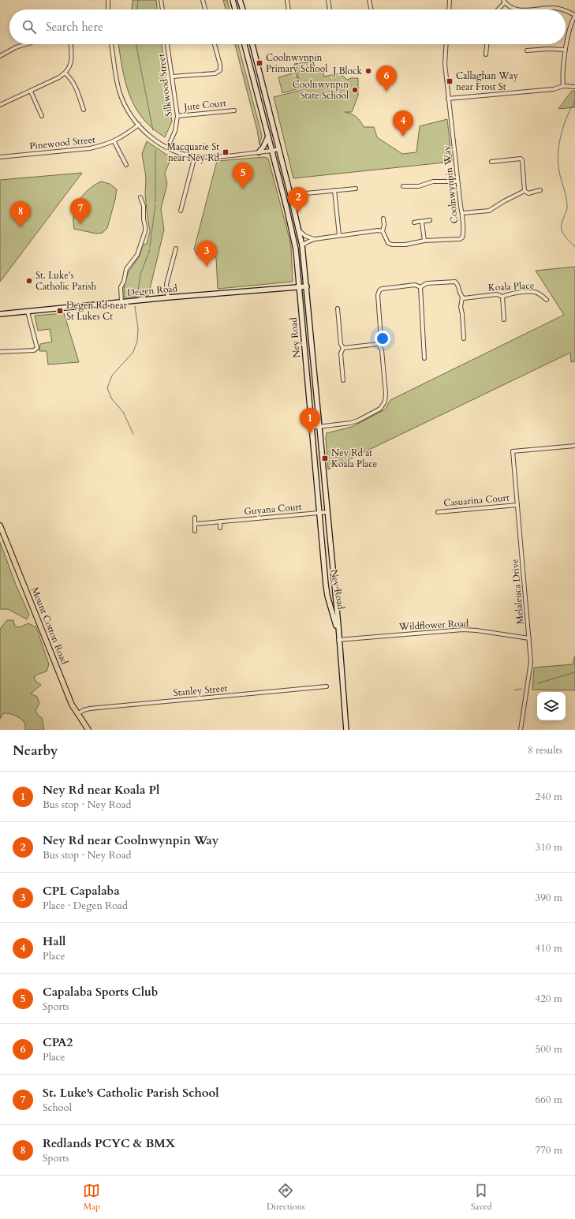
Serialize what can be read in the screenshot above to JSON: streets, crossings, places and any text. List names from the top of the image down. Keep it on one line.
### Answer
{"streets":{"main road":["Degen Road","Ney Road","Mount Cotton Road"],"street":["Silkwood Street","Jute Court","Pinewood Street","Coolnwynpin Way","Koala Place","Casuarina Court","Guyana Court","Melaleuca Drive","Wildflower Road","Stanley Street"]},"crossings":[["Silkwood Street","Jute Court"],["Degen Road","Ney Road"],["Ney Road","Guyana Court"],["Ney Road","Wildflower Road"],["Casuarina Court","Melaleuca Drive"],["Melaleuca Drive","Wildflower Road"],["Mount Cotton Road","Stanley Street"]],"places":{"transit":["Coolnwynpin Primary School","Callaghan Way near Frost St","Macquarie St near Ney Rd","Degen Rd near St Lukes Ct","Ney Rd at Koala Place"],"other":["J Block","Coolnwynpin State School","St. Luke's Catholic Parish"]},"page":{"search":"Search here","pins":["6","4","5","2","7","8","3","1"],"heading":["Nearby","8 results"],"list":[{"mark":"1","name":"Ney Rd near Koala Pl","note":"Bus stop · Ney Road","value":"240 m"},{"mark":"2","name":"Ney Rd near Coolnwynpin Way","note":"Bus stop · Ney Road","value":"310 m"},{"mark":"3","name":"CPL Capalaba","note":"Place · Degen Road","value":"390 m"},{"mark":"4","name":"Hall","note":"Place","value":"410 m"},{"mark":"5","name":"Capalaba Sports Club","note":"Sports","value":"420 m"},{"mark":"6","name":"CPA2","note":"Place","value":"500 m"},{"mark":"7","name":"St. Luke's Catholic Parish School","note":"School","value":"660 m"},{"mark":"8","name":"Redlands PCYC & BMX","note":"Sports","value":"770 m"}],"nav":["Map","Directions","Saved"]}}
